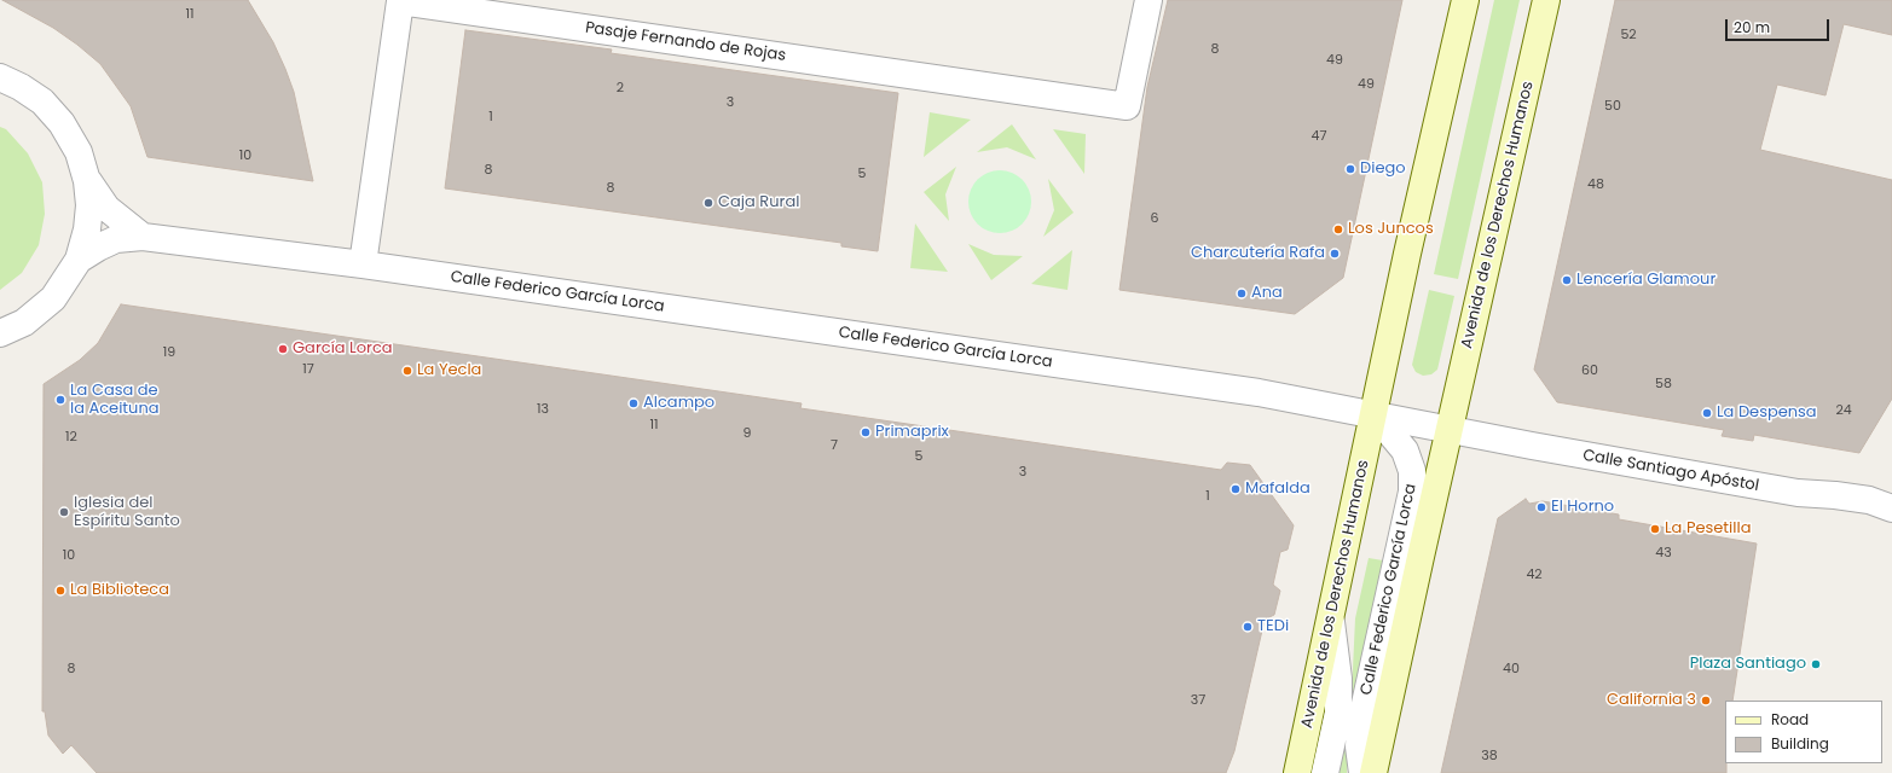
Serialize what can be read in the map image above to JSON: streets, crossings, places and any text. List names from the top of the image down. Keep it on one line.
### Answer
{"streets":{"street":["Pasaje Fernando de Rojas","Avenida de los Derechos Humanos","Calle Federico García Lorca","Calle Santiago Apóstol"]},"crossings":[["Pasaje Fernando de Rojas","Calle Federico García Lorca"],["Avenida de los Derechos Humanos","Calle Federico García Lorca"],["Avenida de los Derechos Humanos","Calle Santiago Apóstol"]],"places":["Diego","Caja Rural","Los Juncos","Charcutería Rafa","Lencería Glamour","Ana","García Lorca","La Yecla","La Casa de la Aceituna","Alcampo","La Despensa","Primaprix","Mafalda","El Horno","Iglesia del Espíritu Santo","La Pesetilla","La Biblioteca","TEDi","Plaza Santiago","California 3"],"house_numbers":["11","52","8","49","49","2","3","50","1","47","10","8","5","48","8","6","19","17","60","58","13","24","11","9","12","7","5","3","1","43","10","42","8","40","37","38"],"legend":["Road","Building"],"scale_bar":"20 m"}
